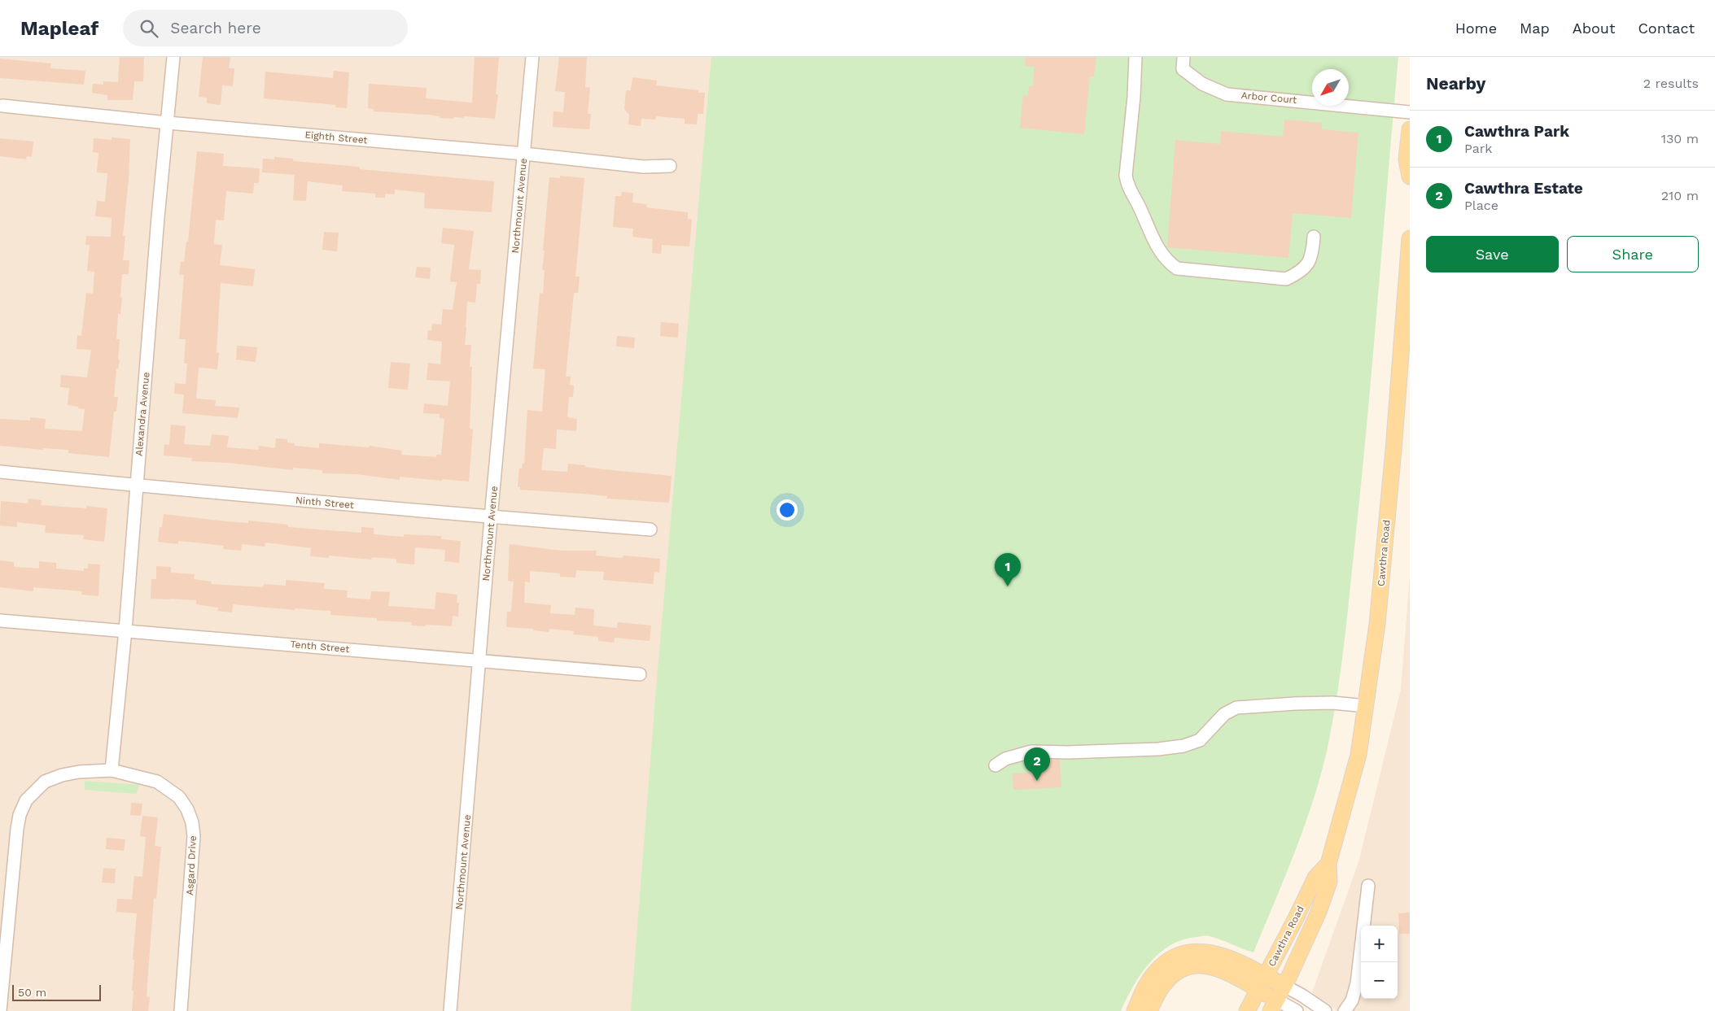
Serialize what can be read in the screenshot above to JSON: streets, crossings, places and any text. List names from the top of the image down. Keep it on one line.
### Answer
{"streets":{"main road":["Cawthra Road"],"street":["Arbor Court","Eighth Street","Northmount Avenue","Alexandra Avenue","Ninth Street","Tenth Street","Asgard Drive"]},"crossings":[["Eighth Street","Northmount Avenue"],["Eighth Street","Alexandra Avenue"],["Northmount Avenue","Ninth Street"],["Northmount Avenue","Tenth Street"],["Alexandra Avenue","Ninth Street"],["Alexandra Avenue","Tenth Street"],["Alexandra Avenue","Asgard Drive"]],"scale_bar":"50 m","north":"bottom left","page":{"header":"Mapleaf","search":"Search here","nav":["Home","Map","About","Contact"],"heading":["Nearby","2 results"],"list":[{"mark":"1","name":"Cawthra Park","note":"Park","value":"130 m"},{"mark":"2","name":"Cawthra Estate","note":"Place","value":"210 m"}],"buttons":["Save","Share"],"pins":["1","2"],"map_buttons":["+","−"],"scale":"50 m"}}
